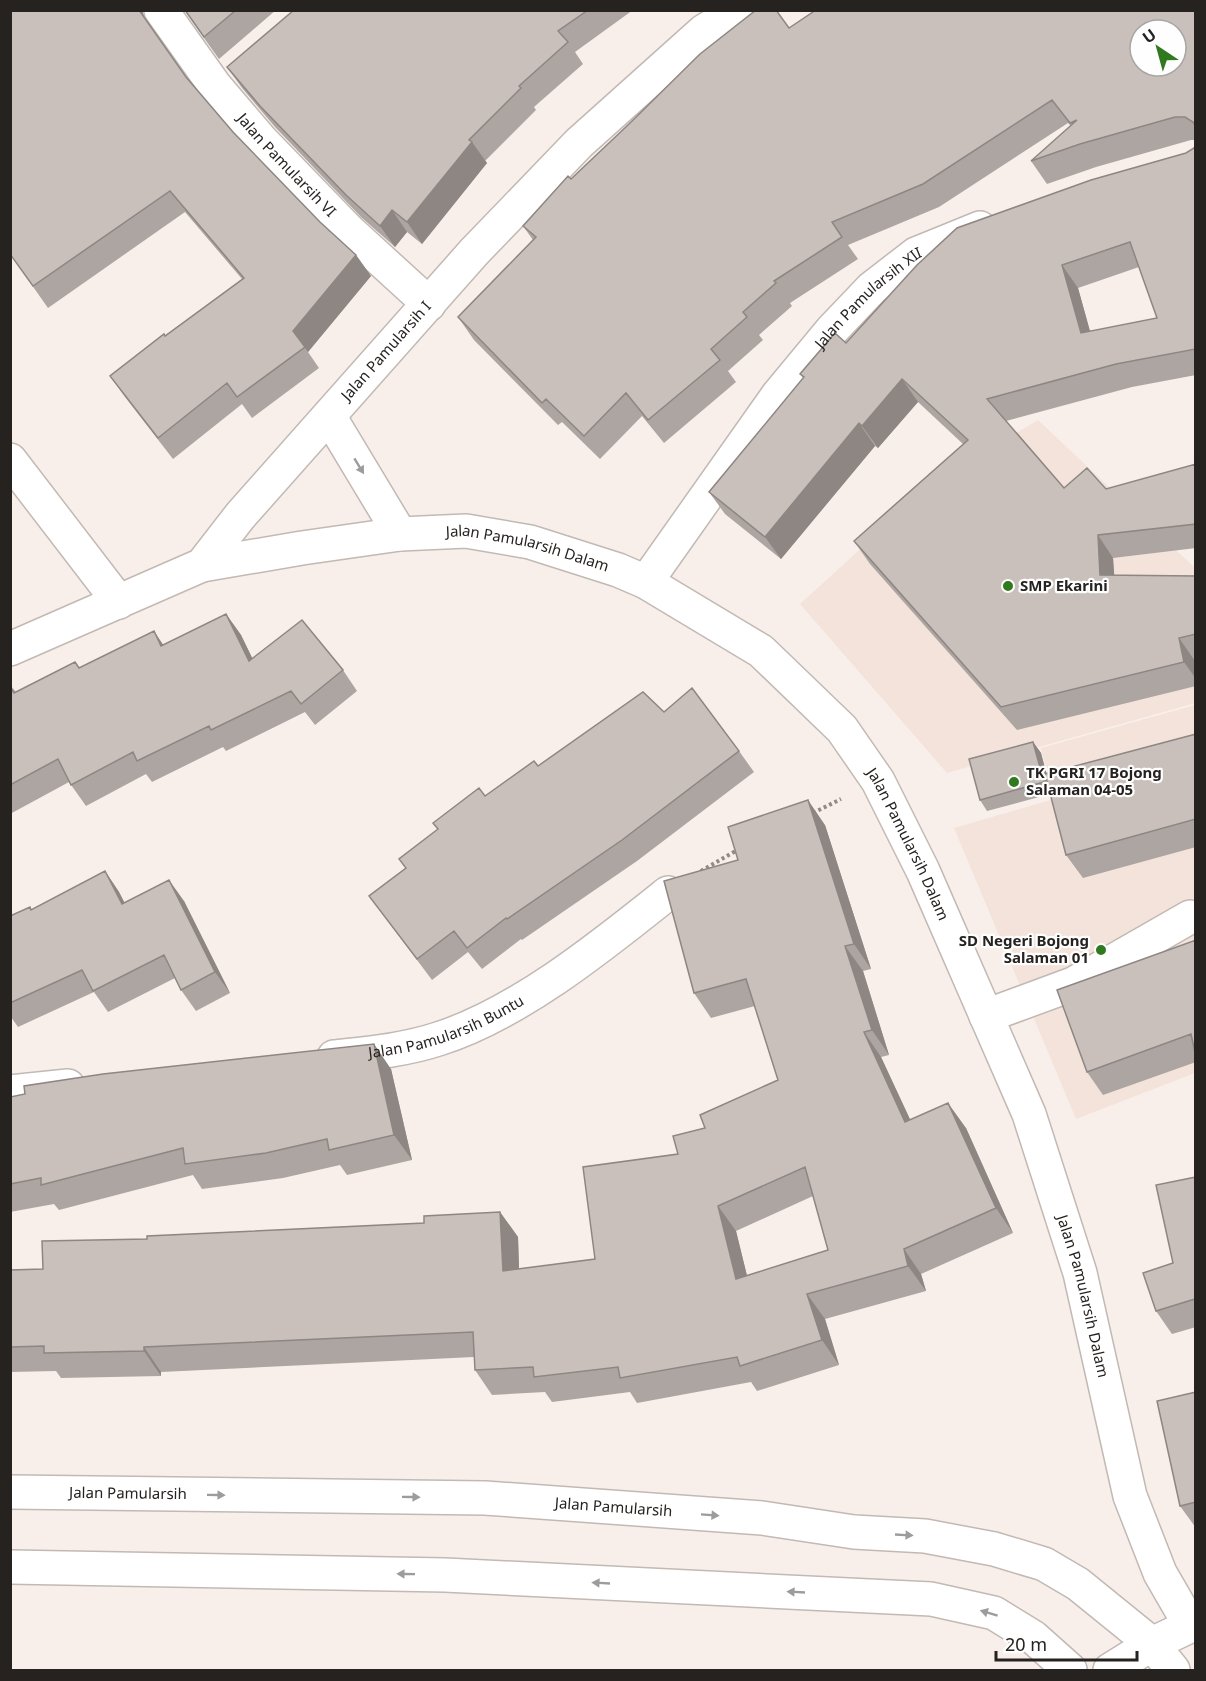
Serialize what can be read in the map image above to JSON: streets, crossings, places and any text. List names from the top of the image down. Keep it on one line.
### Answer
{"streets":{"main road":["Jalan Pamularsih VI","Jalan Pamularsih XII","Jalan Pamularsih I","Jalan Pamularsih Dalam","Jalan Pamularsih Buntu","Jalan Pamularsih"]},"crossings":[["Jalan Pamularsih VI","Jalan Pamularsih I"],["Jalan Pamularsih XII","Jalan Pamularsih Dalam"],["Jalan Pamularsih I","Jalan Pamularsih Dalam"]],"places":["SMP Ekarini","TK PGRI 17 Bojong Salaman 04-05","SD Negeri Bojong Salaman 01"],"scale_bar":"20 m","north":"top left"}
